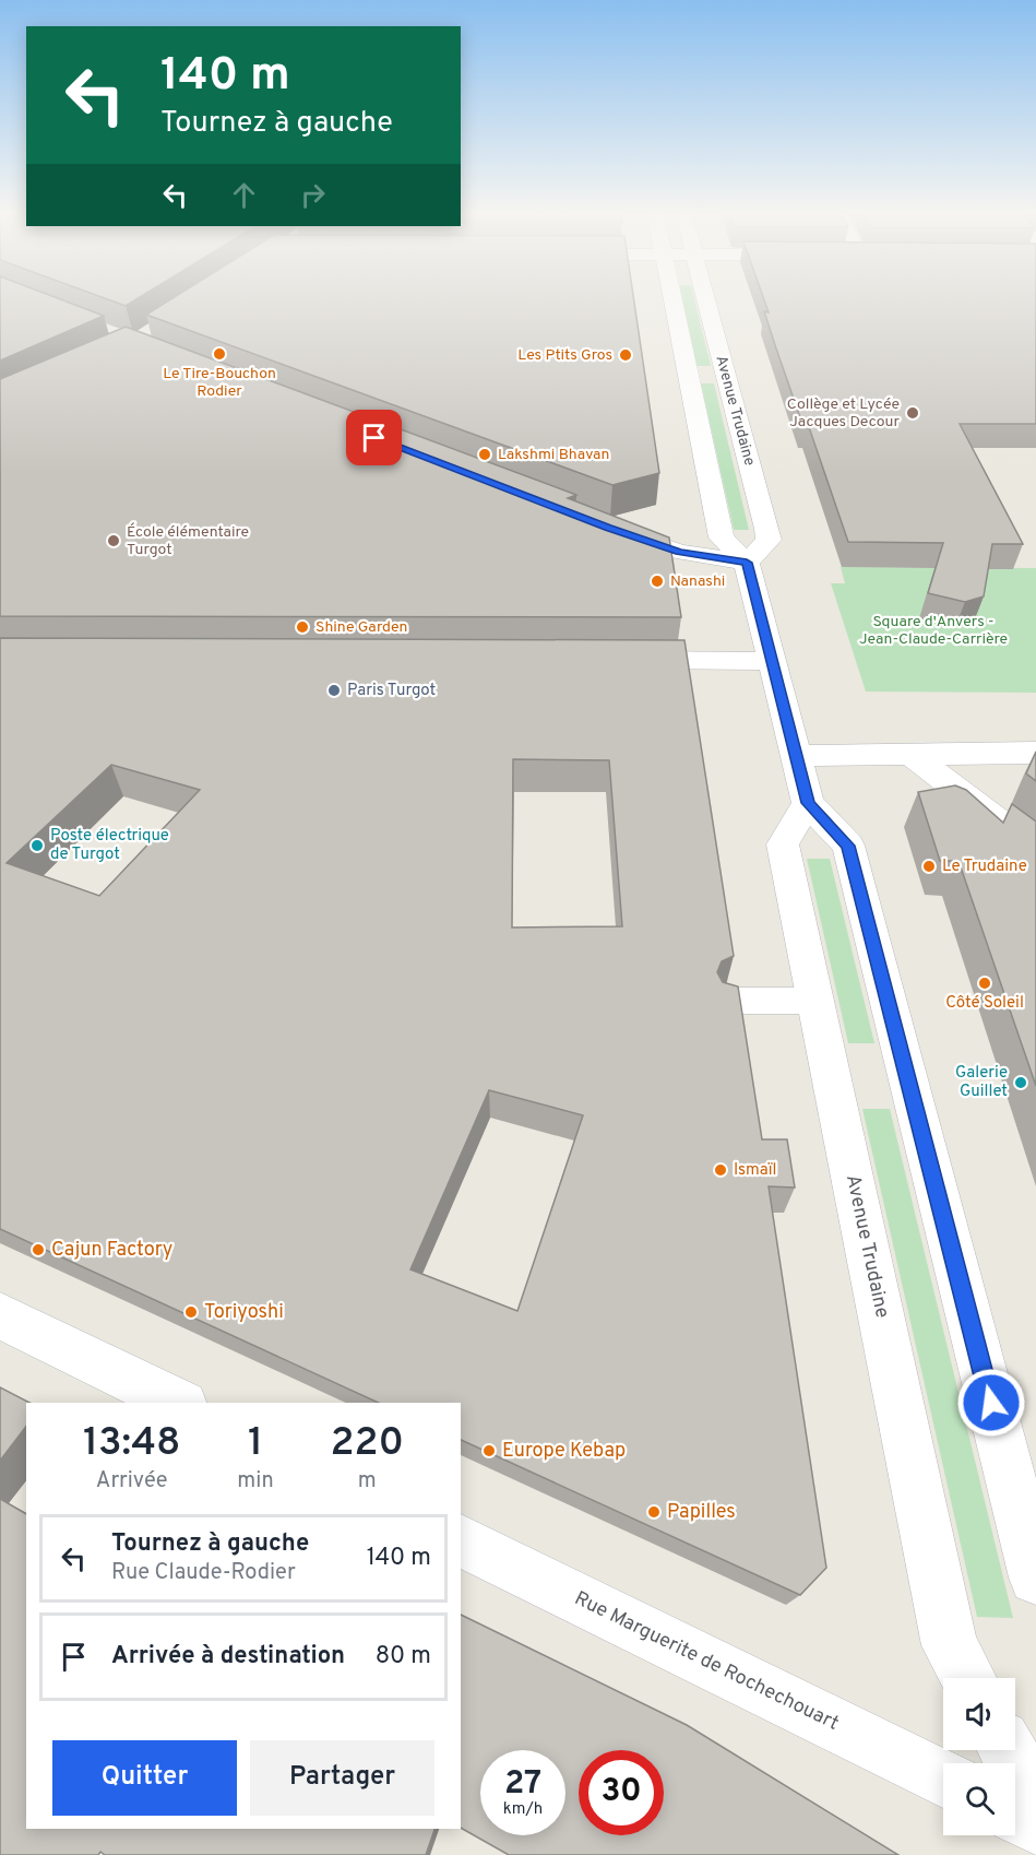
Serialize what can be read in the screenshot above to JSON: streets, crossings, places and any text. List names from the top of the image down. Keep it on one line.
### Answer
{"streets":{"street":["Avenue Trudaine","Rue Marguerite de Rochechouart"]},"parks":["Square d'Anvers - Jean-Claude-Carrière"],"places":["Le Tire-Bouchon Rodier","Les Ptits Gros","Collège et Lycée Jacques Decour","Lakshmi Bhavan","École élémentaire Turgot","Nanashi","Shine Garden","Paris Turgot","Poste électrique de Turgot","Le Trudaine","Côté Soleil","Galerie Guillet","Ismaïl","Cajun Factory","Toriyoshi","Europe Kebap","Papilles"],"page":{"turn":["140 m","Tournez à gauche"],"eta":["13:48","Arrivée","1","min","220","m"],"list":[{"name":"Tournez à gauche","note":"Rue Claude-Rodier","value":"140 m"},{"name":"Arrivée à destination","value":"80 m"}],"buttons":["Quitter","Partager"],"speed":"27 km/h","limit":"30"}}
